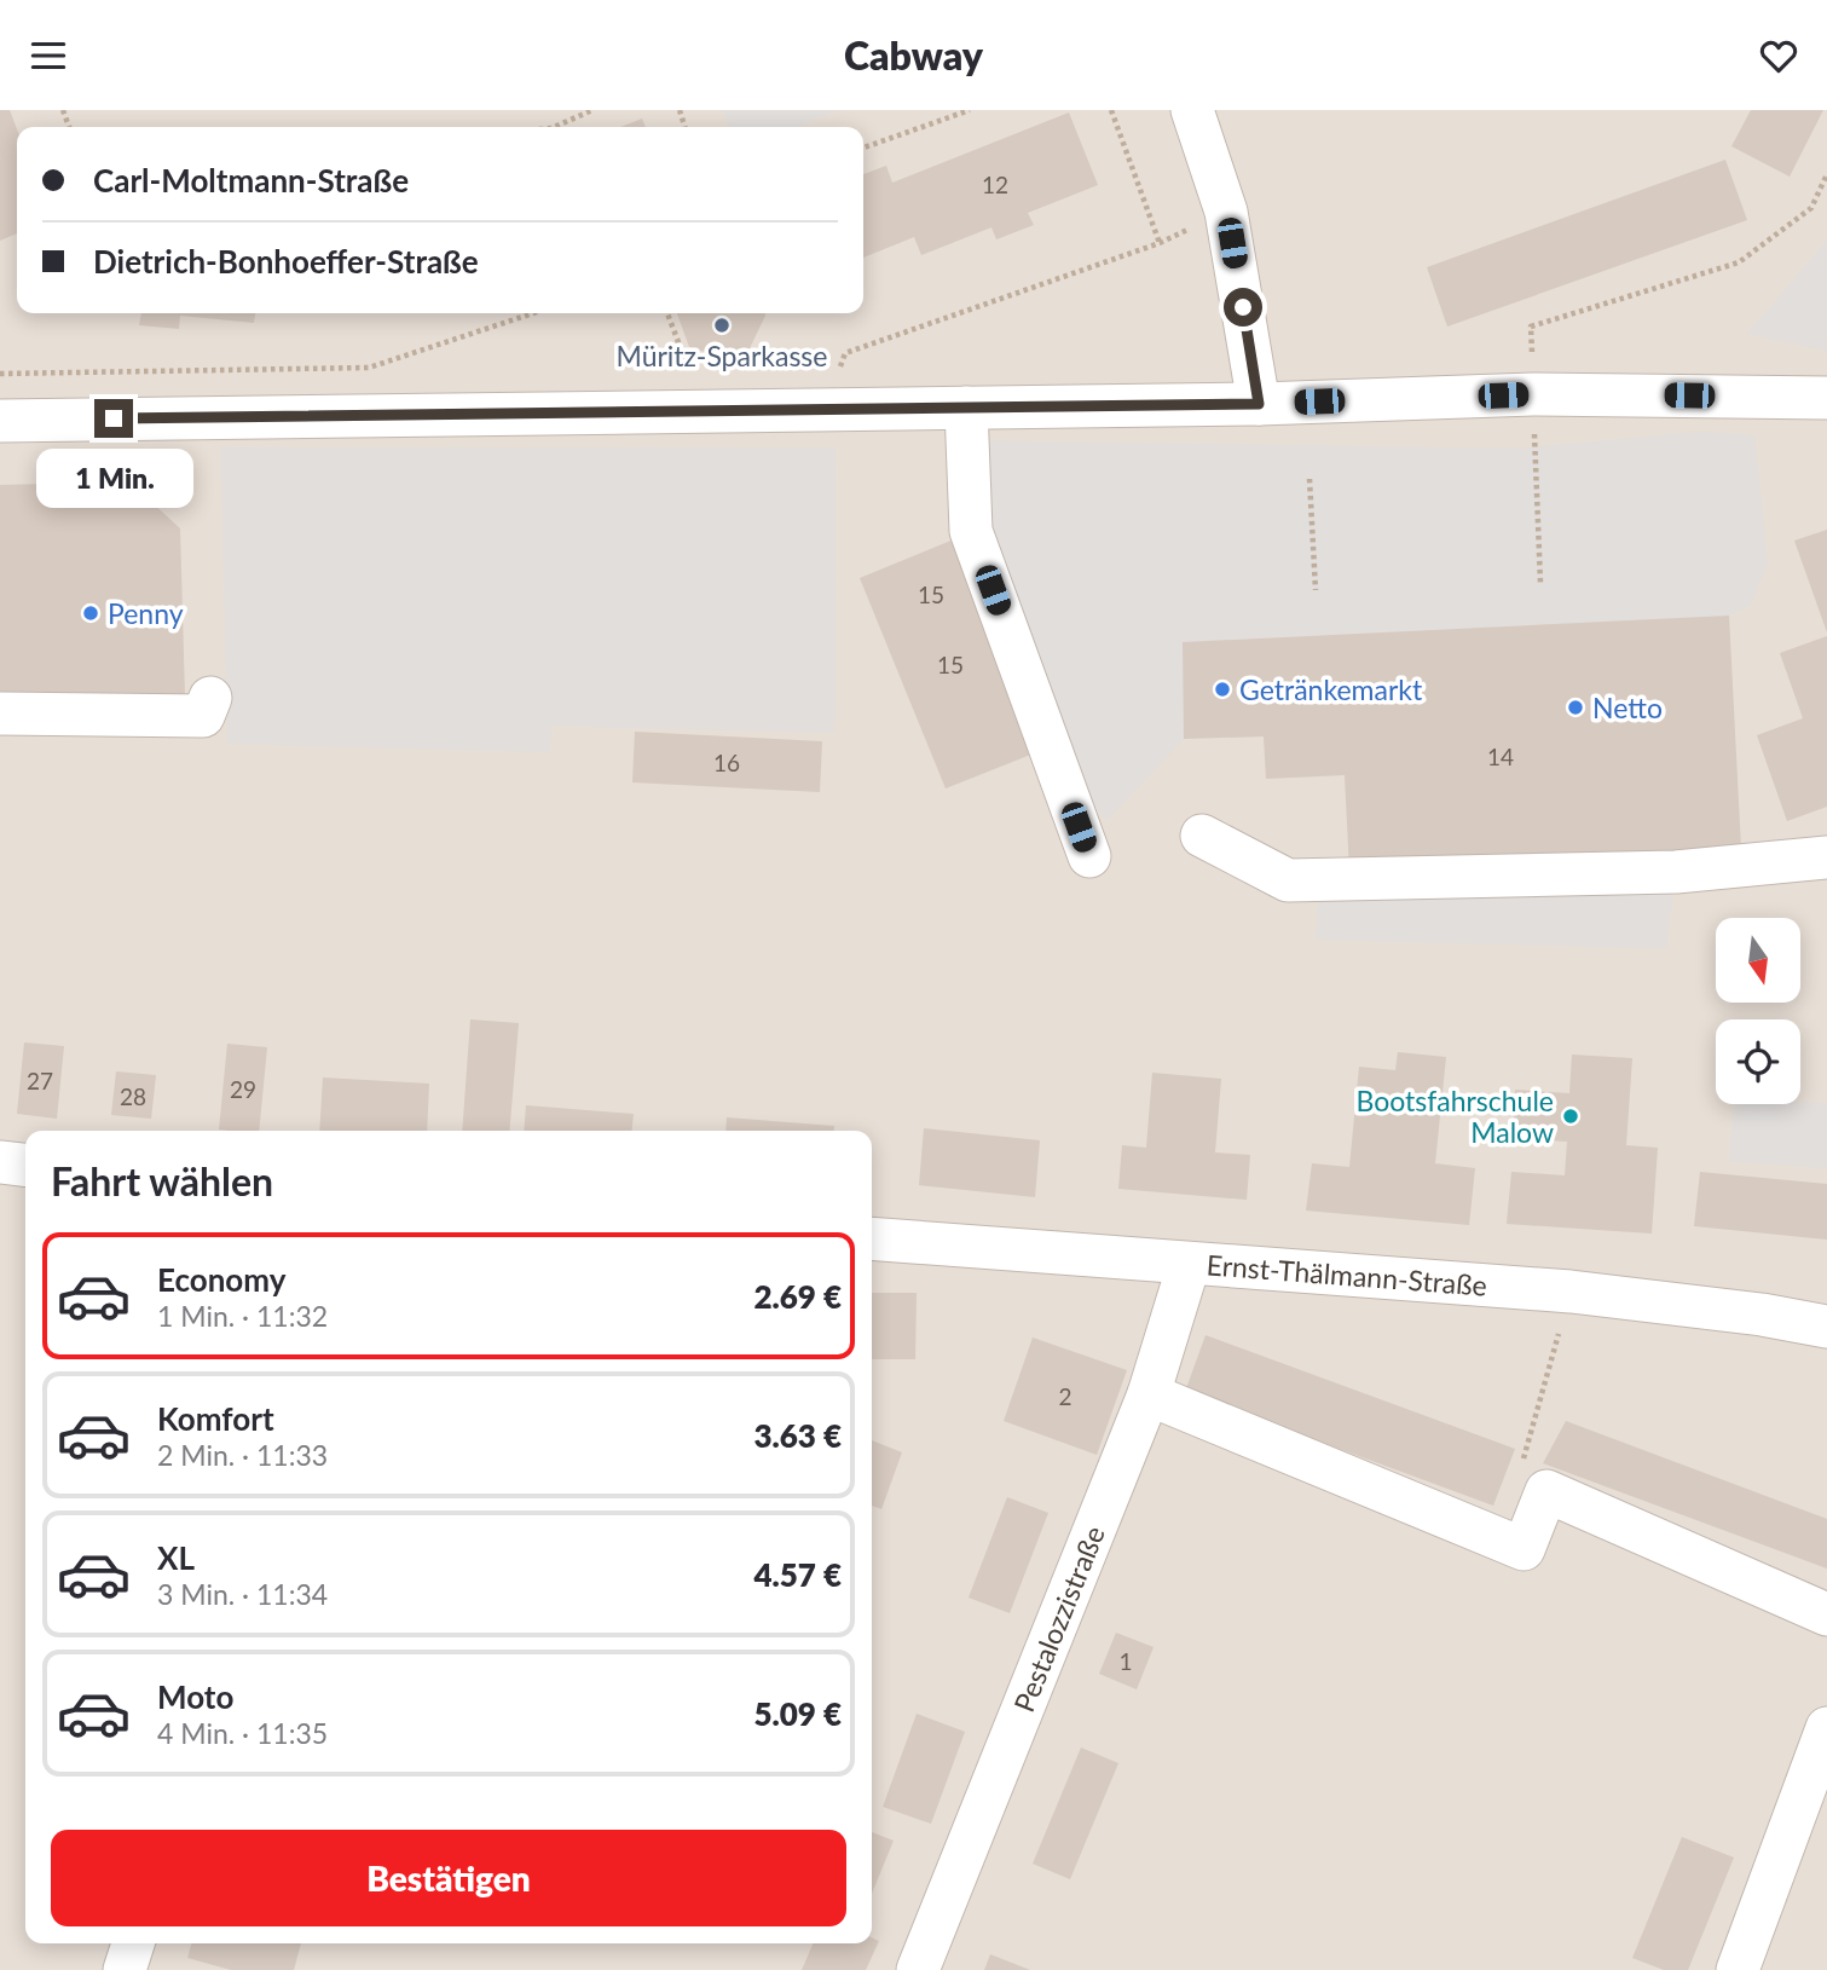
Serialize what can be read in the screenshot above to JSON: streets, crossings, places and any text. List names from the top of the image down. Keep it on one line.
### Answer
{"streets":{"street":["Ernst-Thälmann-Straße","Pestalozzistraße"]},"crossings":[["Ernst-Thälmann-Straße","Pestalozzistraße"]],"places":["Müritz-Sparkasse","Penny","Getränkemarkt","Netto","Bootsfahrschule Malow"],"house_numbers":["12","15","15","14","16","27","29","28","2","1"],"north":"bottom","page":{"header":"Cabway","banner":["Carl-Moltmann-Straße","Dietrich-Bonhoeffer-Straße"],"bubble":"1 Min.","heading":"Fahrt wählen","list":[{"name":"Economy","note":"1 Min. · 11:32","value":"2.69 €"},{"name":"Komfort","note":"2 Min. · 11:33","value":"3.63 €"},{"name":"XL","note":"3 Min. · 11:34","value":"4.57 €"},{"name":"Moto","note":"4 Min. · 11:35","value":"5.09 €"}],"buttons":"Bestätigen"}}
